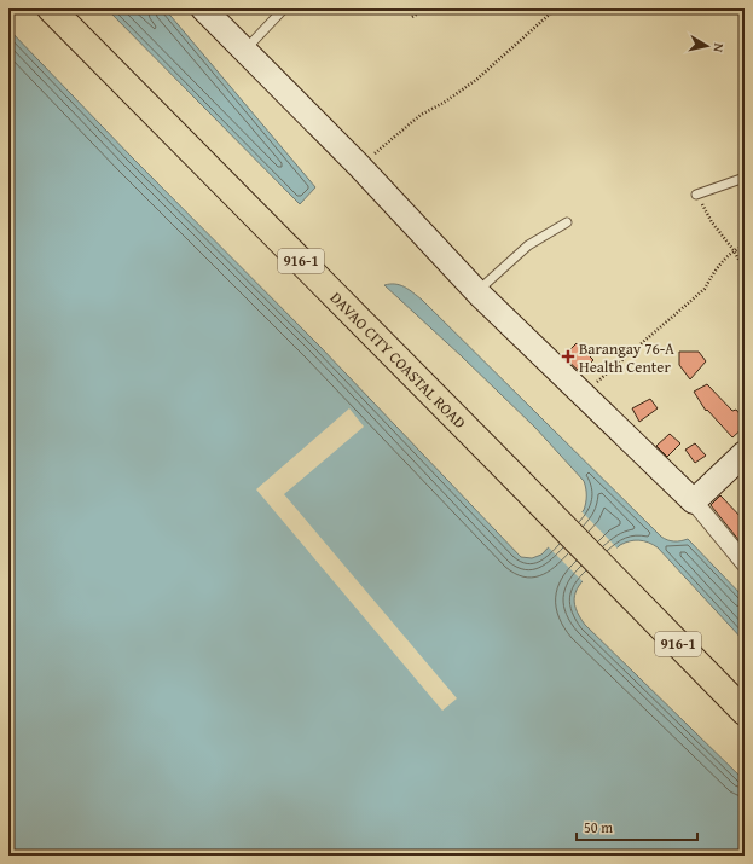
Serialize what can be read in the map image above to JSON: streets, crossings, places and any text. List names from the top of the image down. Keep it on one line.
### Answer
{"streets":{"main road":["916-1","DAVAO CITY COASTAL ROAD"]},"places":{"health":["Barangay 76-A Health Center"]},"scale_bar":"50 m","north":"right"}
